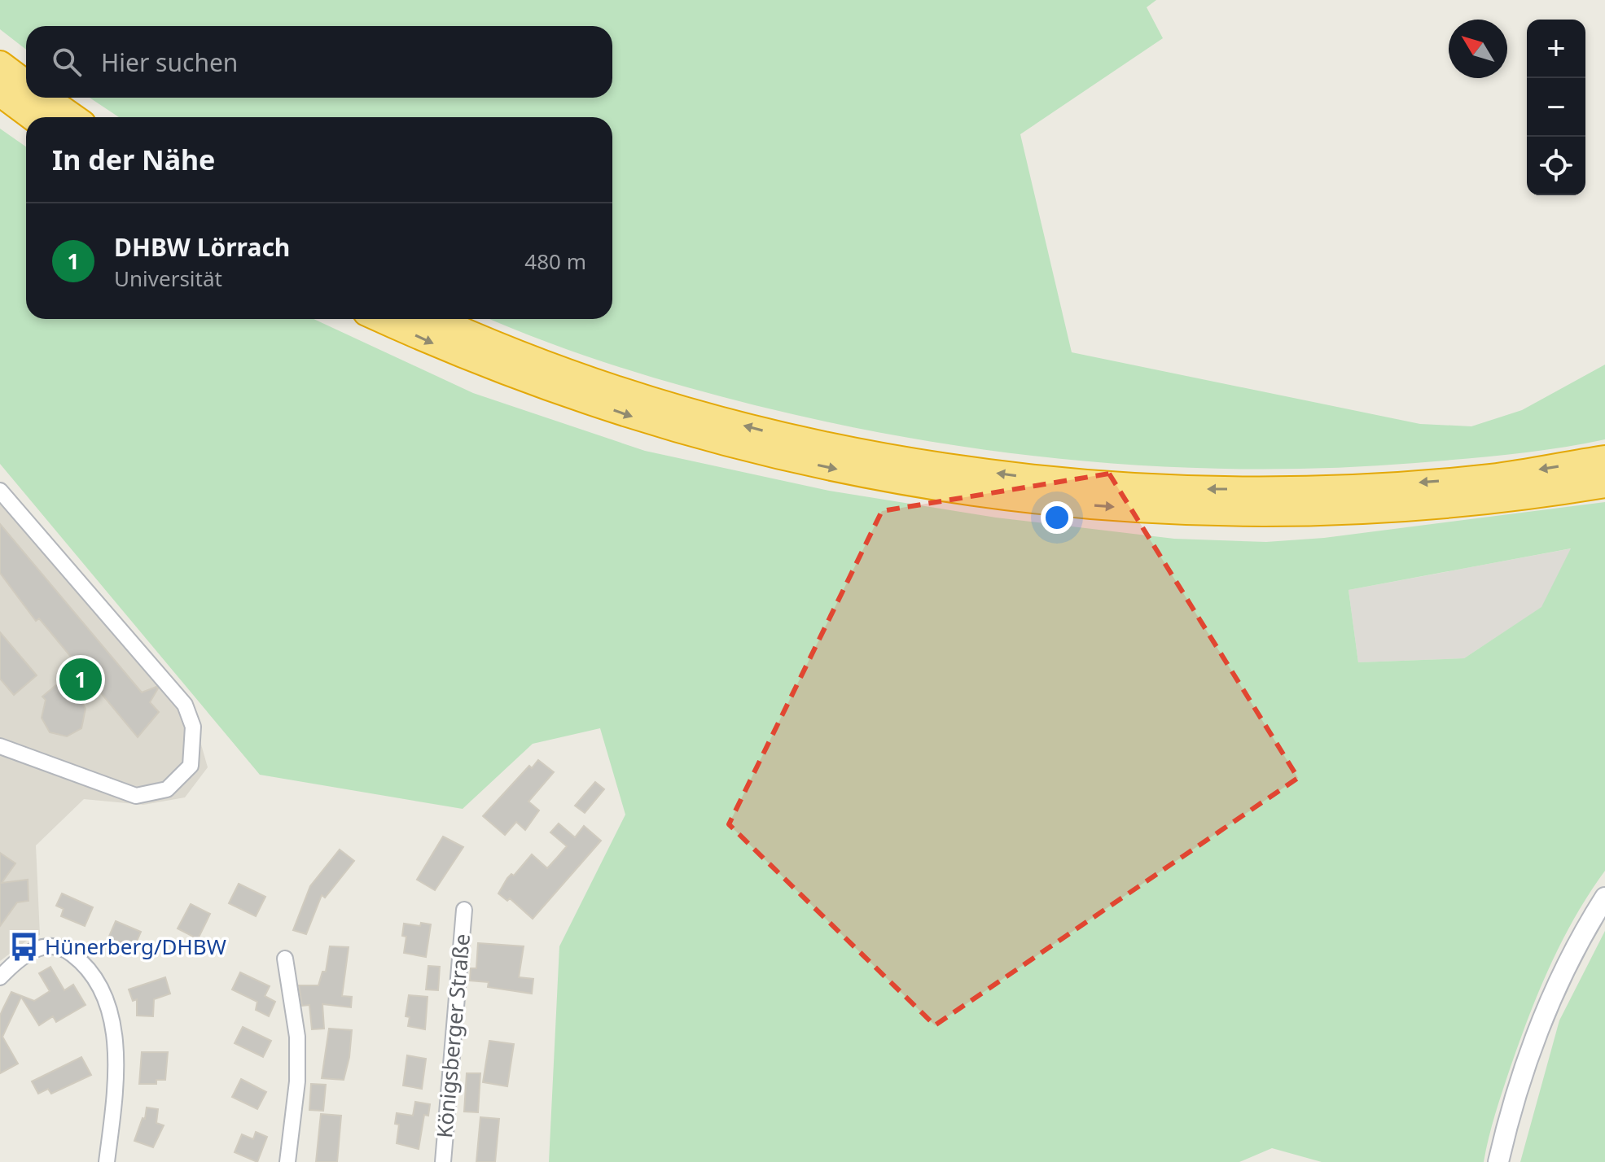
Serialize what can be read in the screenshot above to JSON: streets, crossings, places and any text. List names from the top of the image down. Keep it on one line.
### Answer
{"streets":{"street":["Königsberger Straße"]},"places":{"bus stop":["Hünerberg/DHBW"]},"north":"top left","page":{"map_buttons":["+","−"],"search":"Hier suchen","heading":"In der Nähe","list":[{"mark":"1","name":"DHBW Lörrach","note":"Universität","value":"480 m"}],"pins":"1"}}
